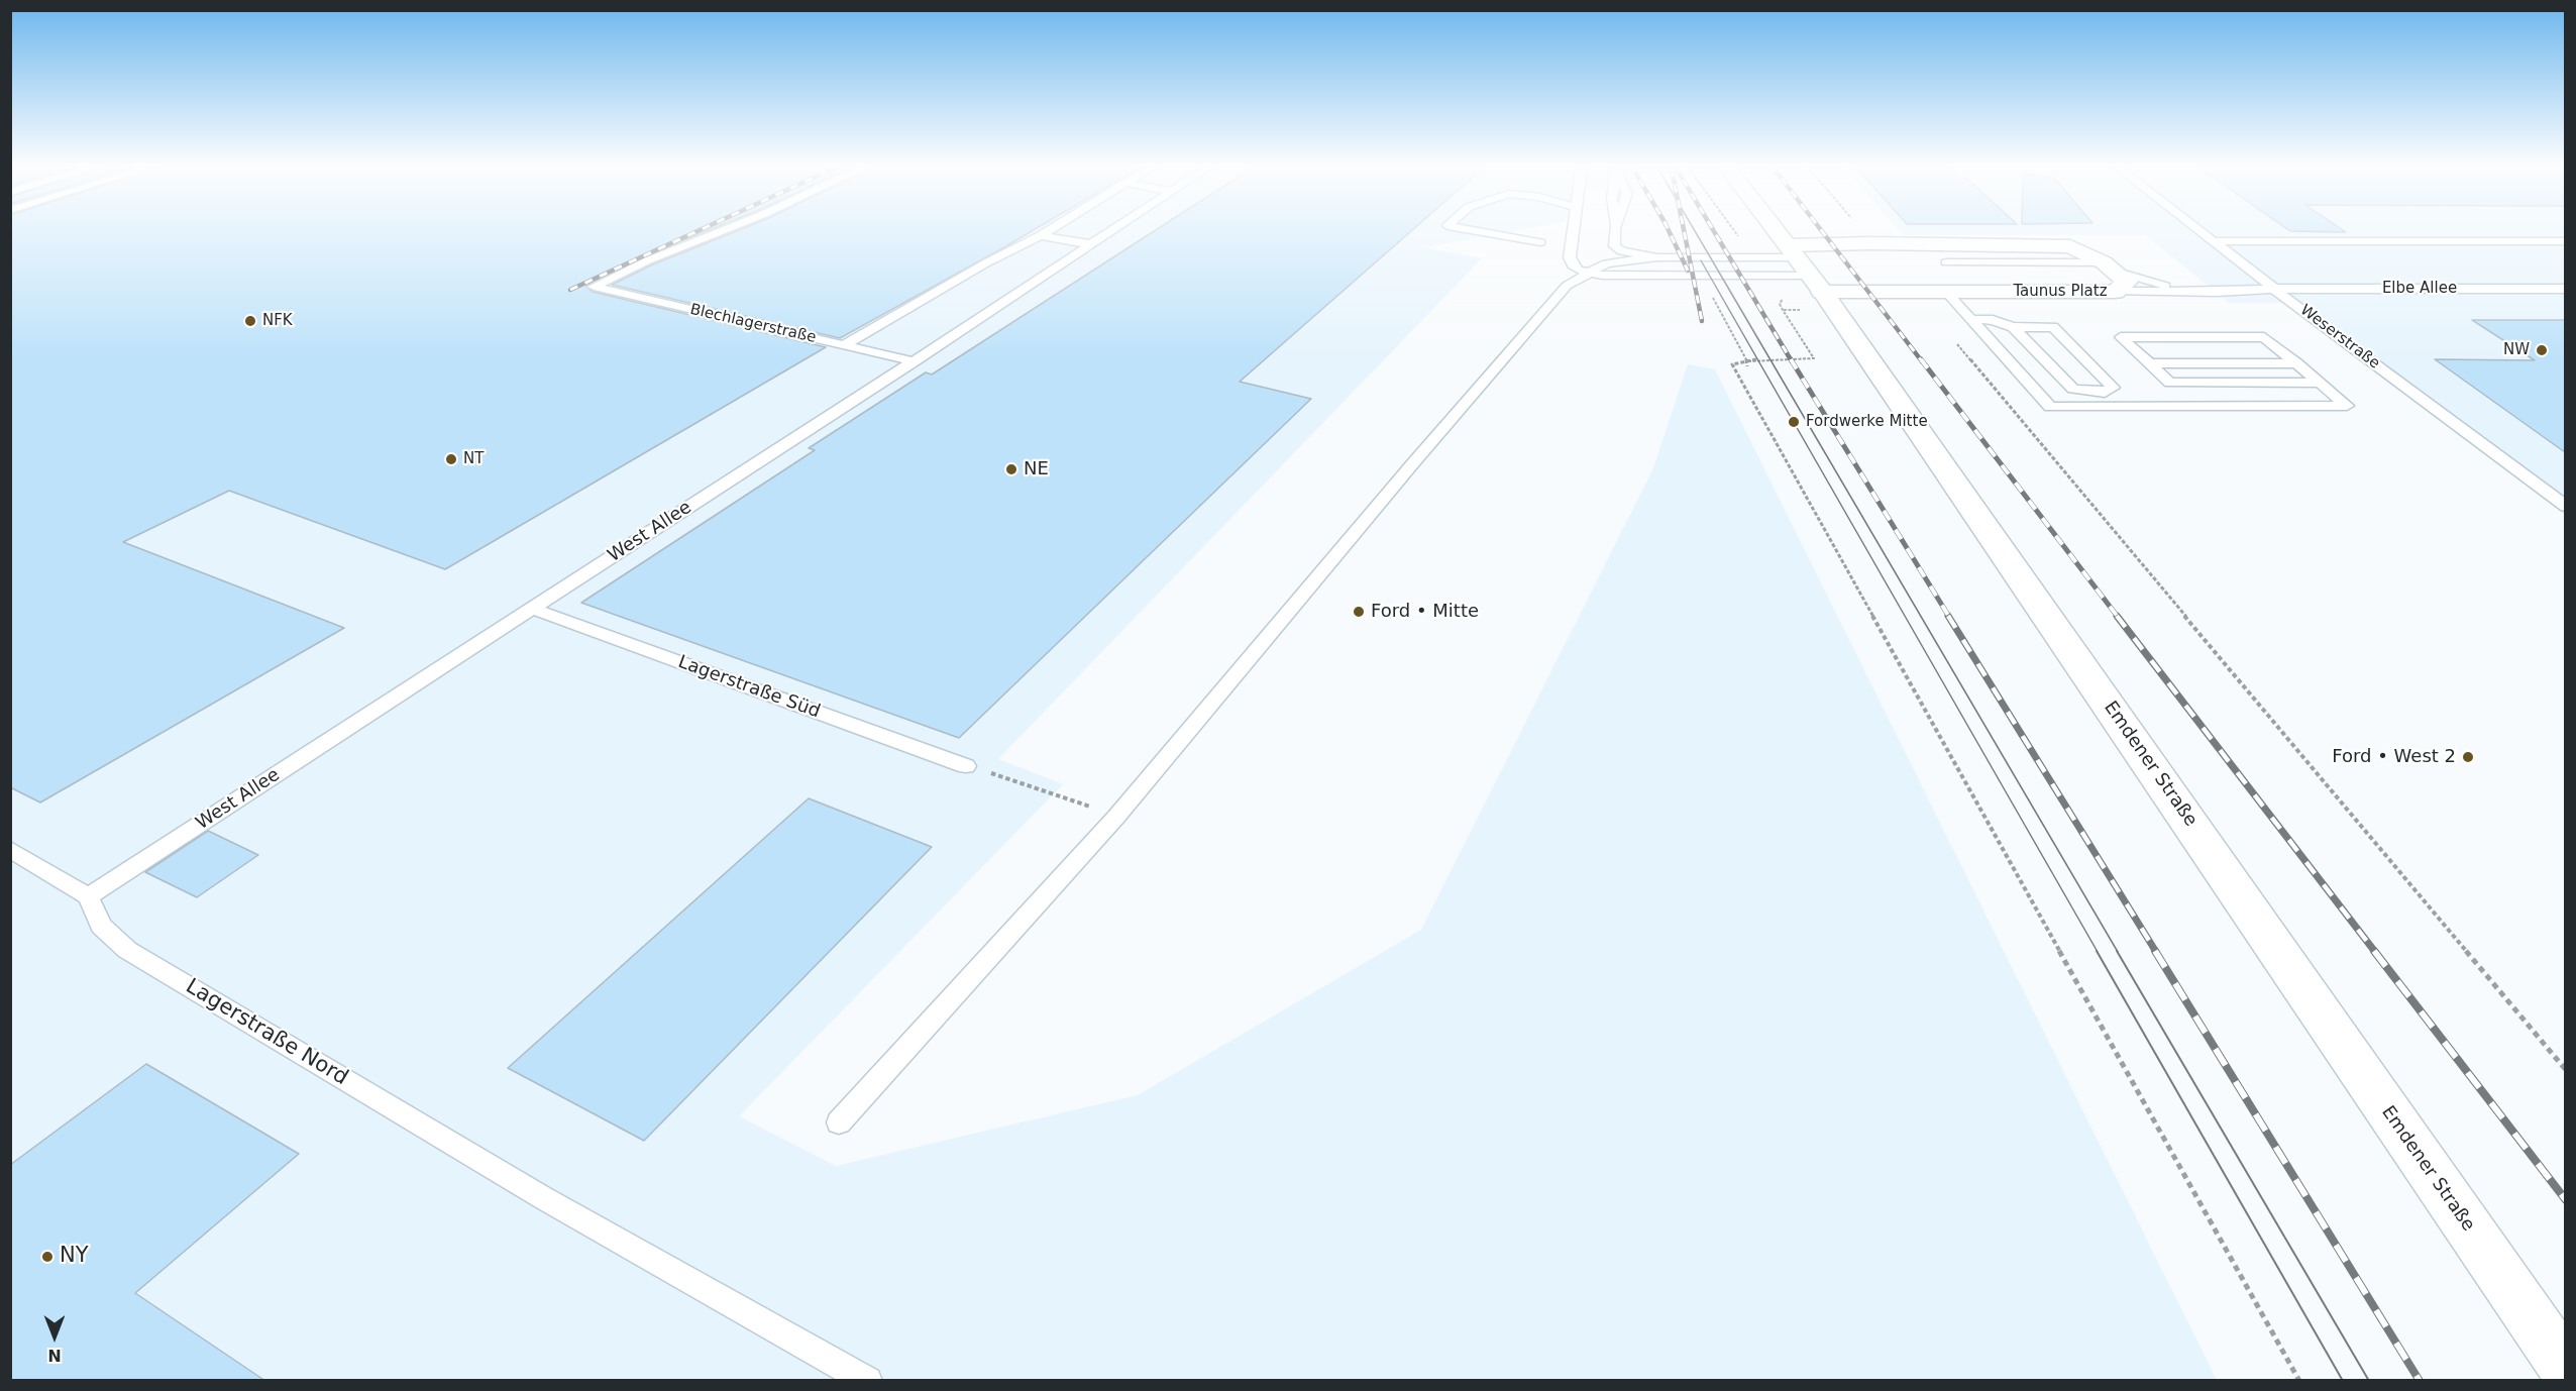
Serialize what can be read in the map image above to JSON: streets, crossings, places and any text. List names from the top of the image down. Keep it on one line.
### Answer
{"streets":{"street":["Taunus Platz","Emdener Straße"],"lane":["Elbe Allee","Blechlagerstraße","Weserstraße","West Allee","Lagerstraße Süd","Lagerstraße Nord"]},"crossings":[["Elbe Allee","Taunus Platz"],["Elbe Allee","Weserstraße"],["Taunus Platz","Emdener Straße"],["Blechlagerstraße","West Allee"],["West Allee","Lagerstraße Süd"],["West Allee","Lagerstraße Nord"]],"places":["NFK","NW","Fordwerke Mitte","NT","NE","Ford • Mitte","Ford • West 2","NY"],"north":"bottom"}
